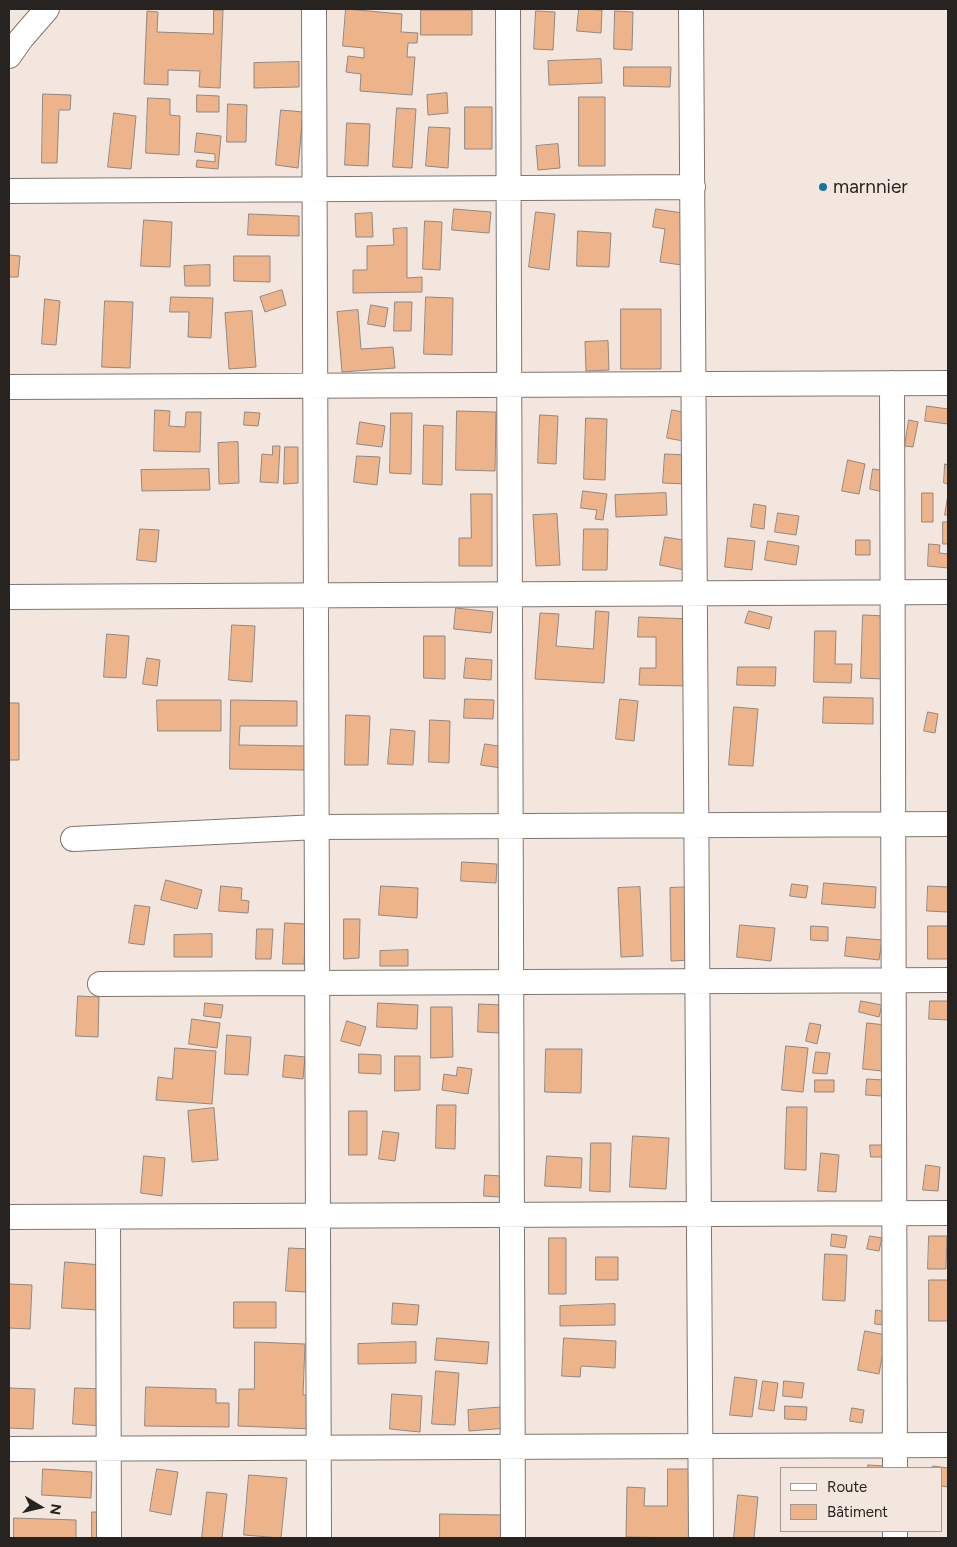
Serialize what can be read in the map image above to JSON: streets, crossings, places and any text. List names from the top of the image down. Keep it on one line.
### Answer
{"places":["marnnier"],"legend":["Route","Bâtiment"],"north":"right"}
